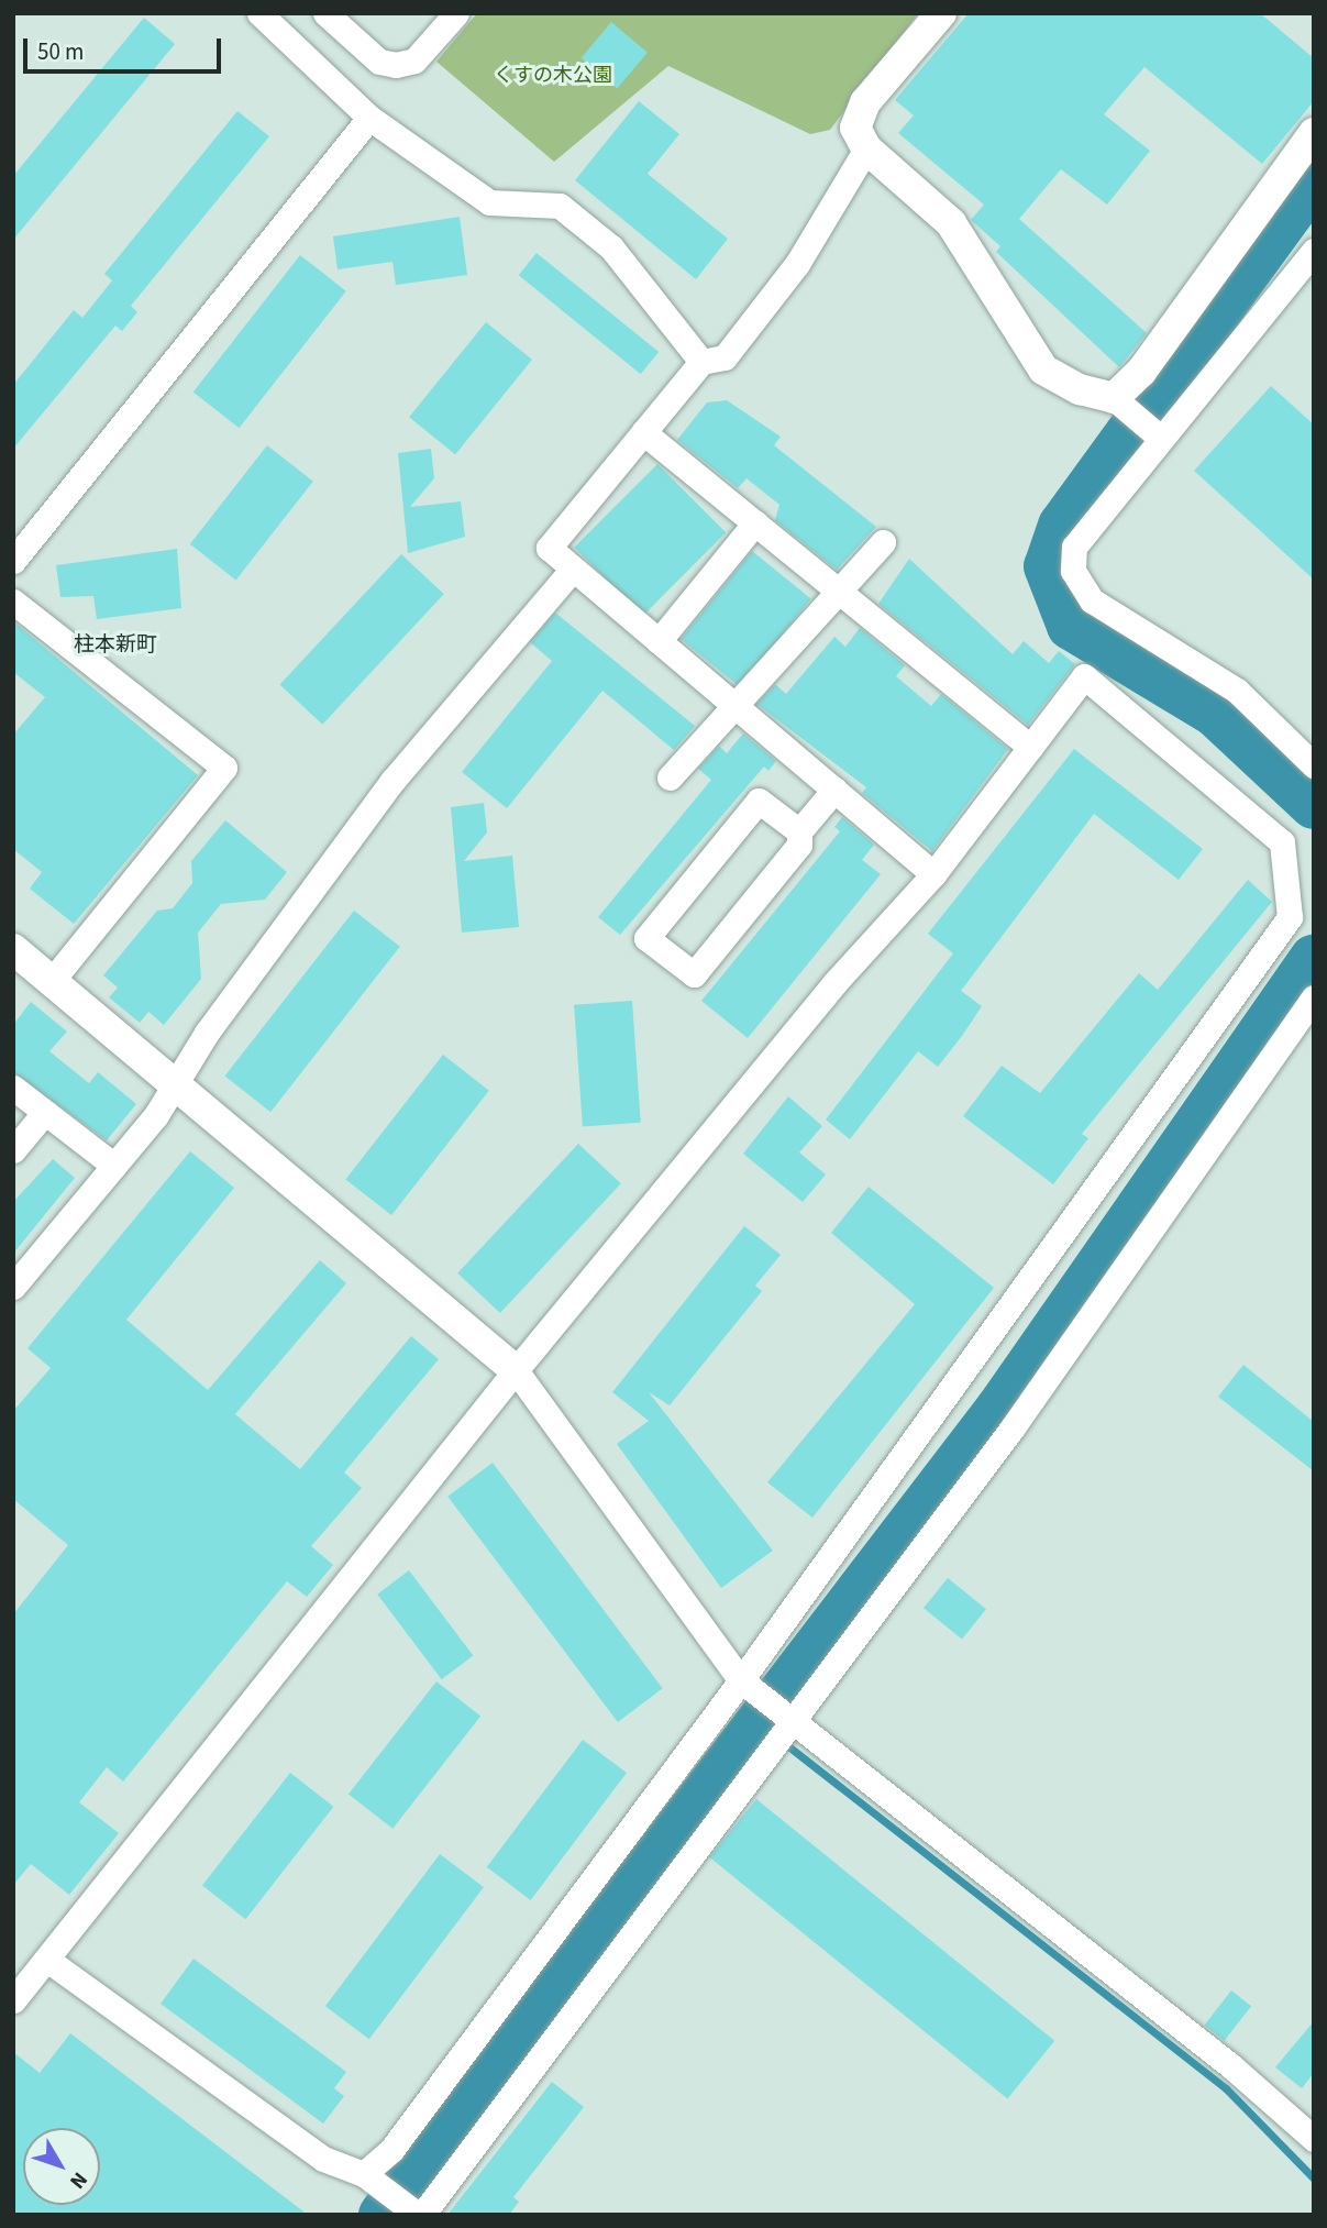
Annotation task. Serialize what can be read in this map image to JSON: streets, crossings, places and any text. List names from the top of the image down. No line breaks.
{"districts":["柱本新町"],"parks":["くすの木公園"],"scale_bar":"50 m","north":"bottom right"}
